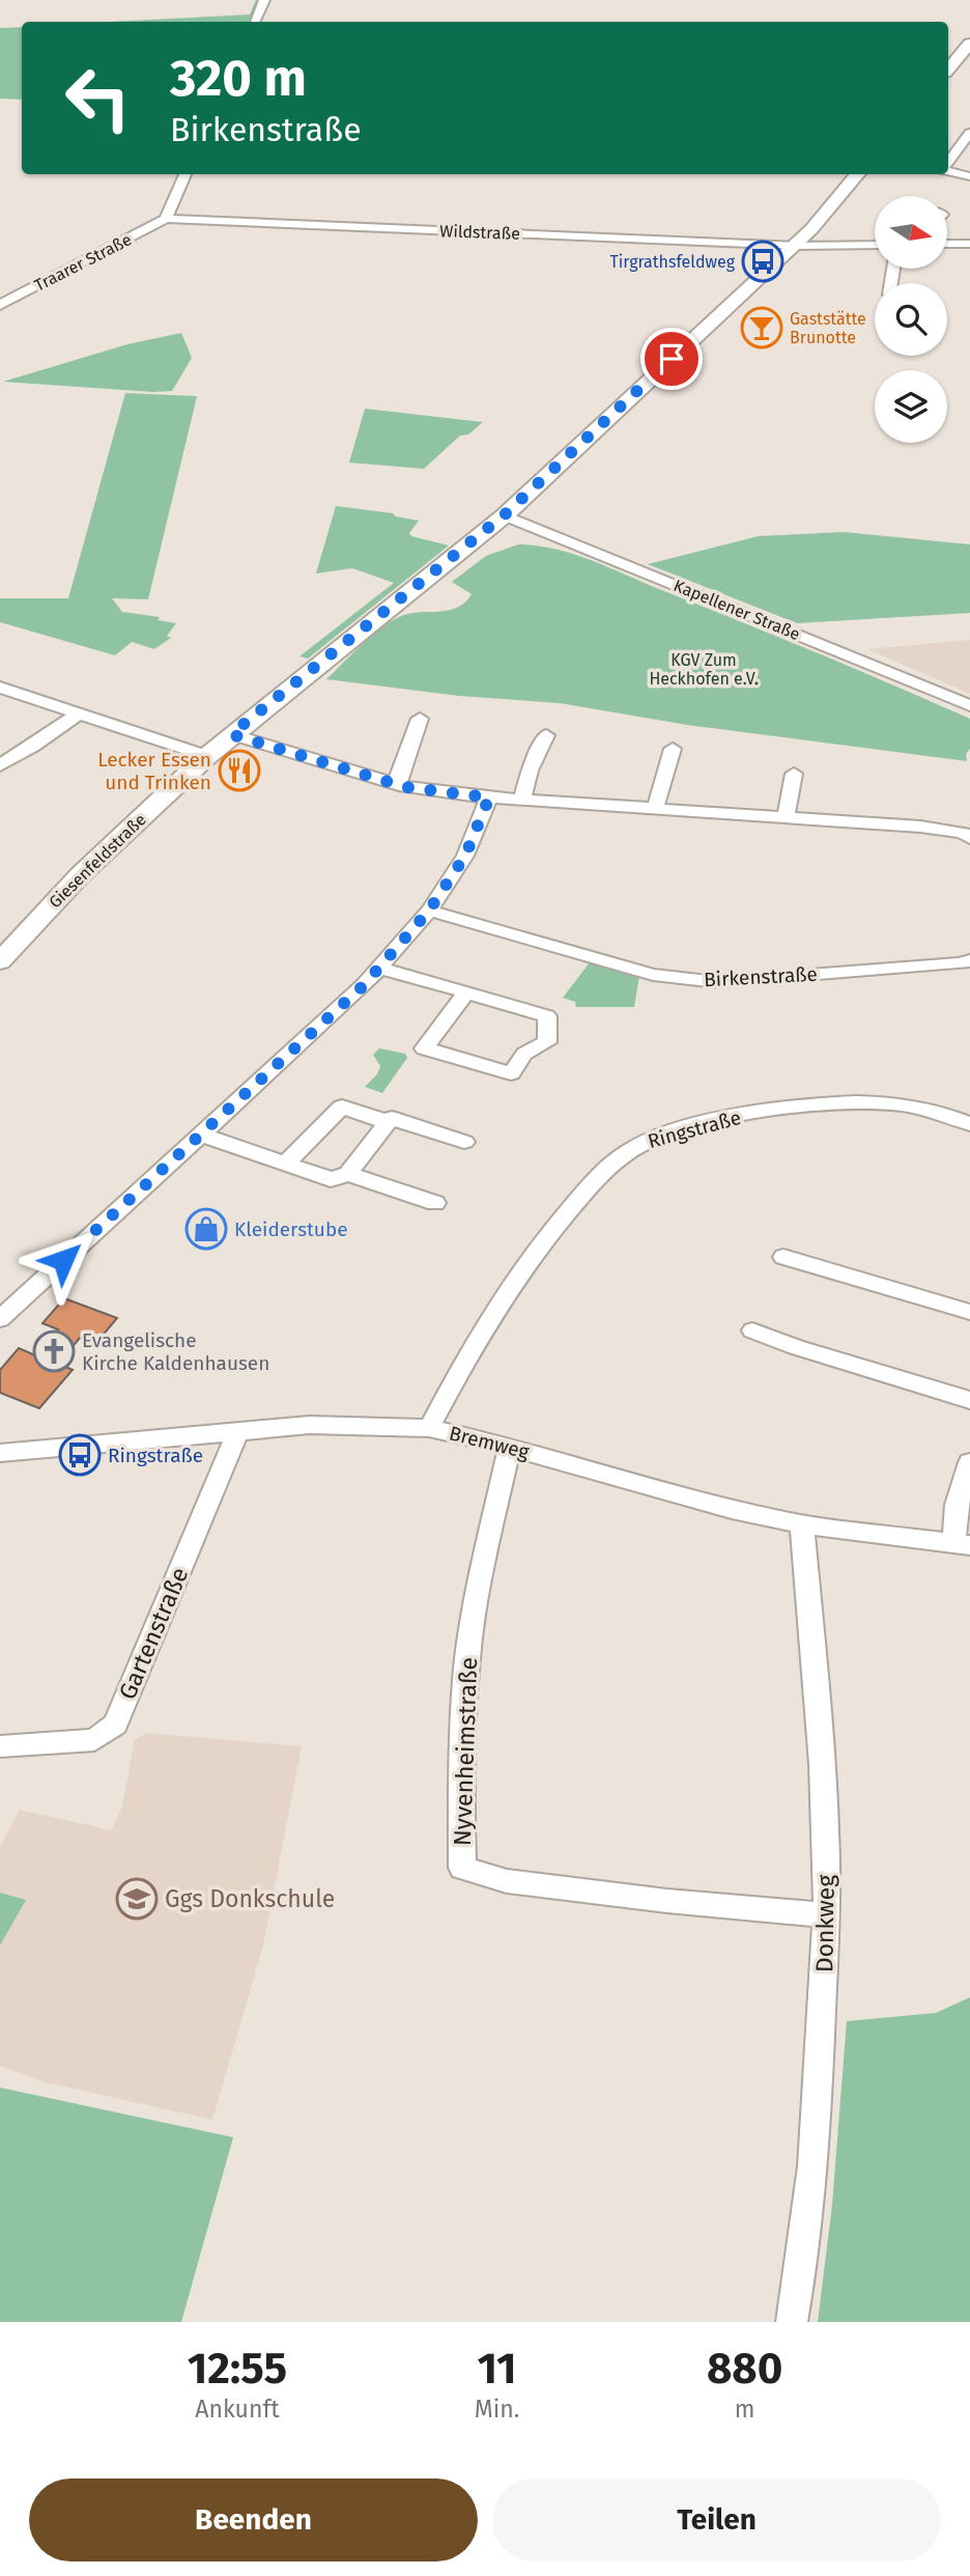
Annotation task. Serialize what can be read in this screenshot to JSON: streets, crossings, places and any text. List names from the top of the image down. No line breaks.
{"streets":{"main road":["Giesenfeldstraße"],"street":["Wildstraße","Traarer Straße","Kapellener Straße","Birkenstraße","Ringstraße","Bremweg","Gartenstraße","Nyvenheimstraße","Donkweg"]},"crossings":[["Wildstraße","Traarer Straße"],["Wildstraße","Giesenfeldstraße"],["Kapellener Straße","Giesenfeldstraße"],["Ringstraße","Bremweg"],["Bremweg","Gartenstraße"],["Bremweg","Nyvenheimstraße"],["Bremweg","Donkweg"],["Nyvenheimstraße","Donkweg"]],"parks":["KGV Zum Heckhofen e.V."],"places":{"bus stop":["Tirgrathsfeldweg","Ringstraße"],"bar":["Gaststätte Brunotte"],"restaurant":["Lecker Essen und Trinken"],"shop":["Kleiderstube"],"church":["Evangelische Kirche Kaldenhausen"],"school or university":["Ggs Donkschule"]},"north":"right","page":{"turn":["320 m","Birkenstraße"],"eta":["12:55","Ankunft","11","Min.","880","m"],"buttons":["Beenden","Teilen"]}}
